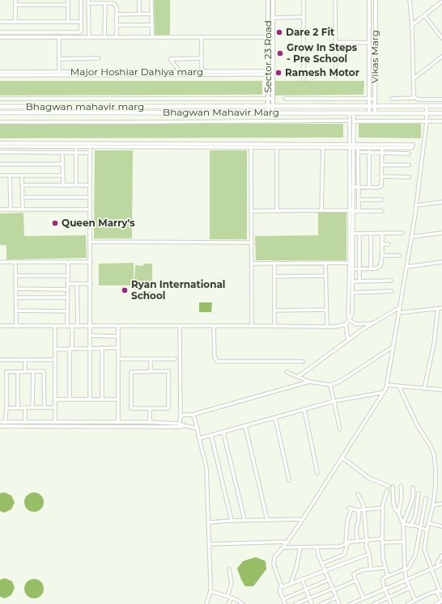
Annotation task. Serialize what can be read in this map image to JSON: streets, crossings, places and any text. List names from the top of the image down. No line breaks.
{"streets":{"main road":["Bhagwan mahavir marg","Bhagwan Mahavir Marg"],"street":["Sector 23 Road","Vikas Marg","Major Hoshiar Dahiya marg"]},"crossings":[["Sector 23 Road","Major Hoshiar Dahiya marg"],["Sector 23 Road","Bhagwan mahavir marg"],["Sector 23 Road","Bhagwan Mahavir Marg"],["Vikas Marg","Bhagwan mahavir marg"],["Vikas Marg","Bhagwan Mahavir Marg"]],"places":["Dare 2 Fit","Grow In Steps - Pre School","Ramesh Motor","Queen Marry's","Ryan International School"]}
